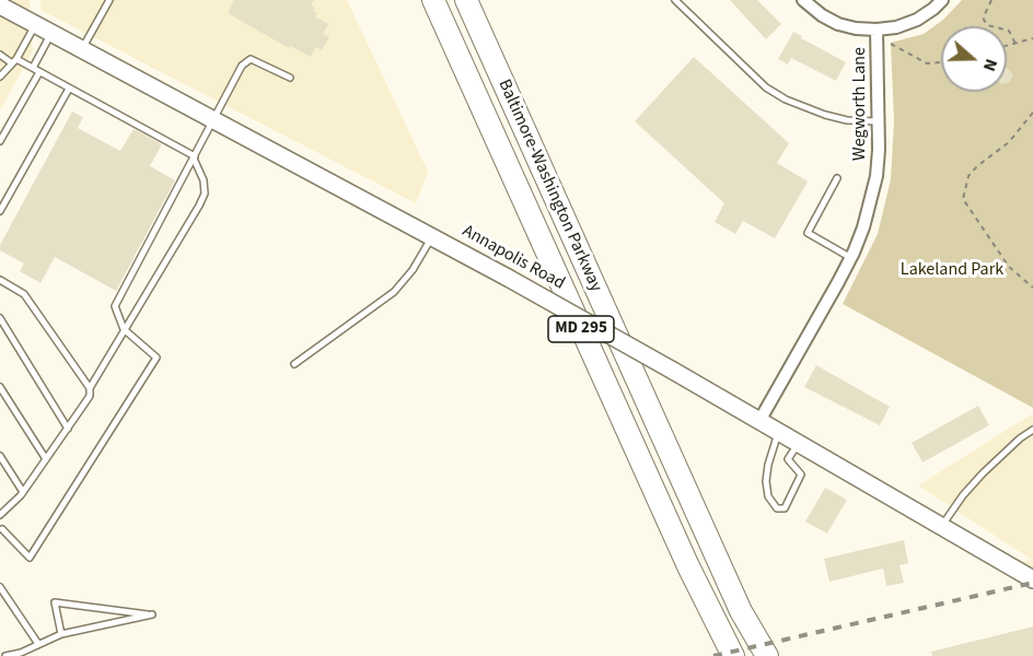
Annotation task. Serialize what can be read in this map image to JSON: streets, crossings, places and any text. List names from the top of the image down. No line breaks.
{"streets":{"highway":["Baltimore-Washington Parkway","MD 295"],"main road":["Annapolis Road"],"street":["Wegworth Lane"]},"crossings":[["Wegworth Lane","Annapolis Road"]],"parks":["Lakeland Park"],"north":"right"}
